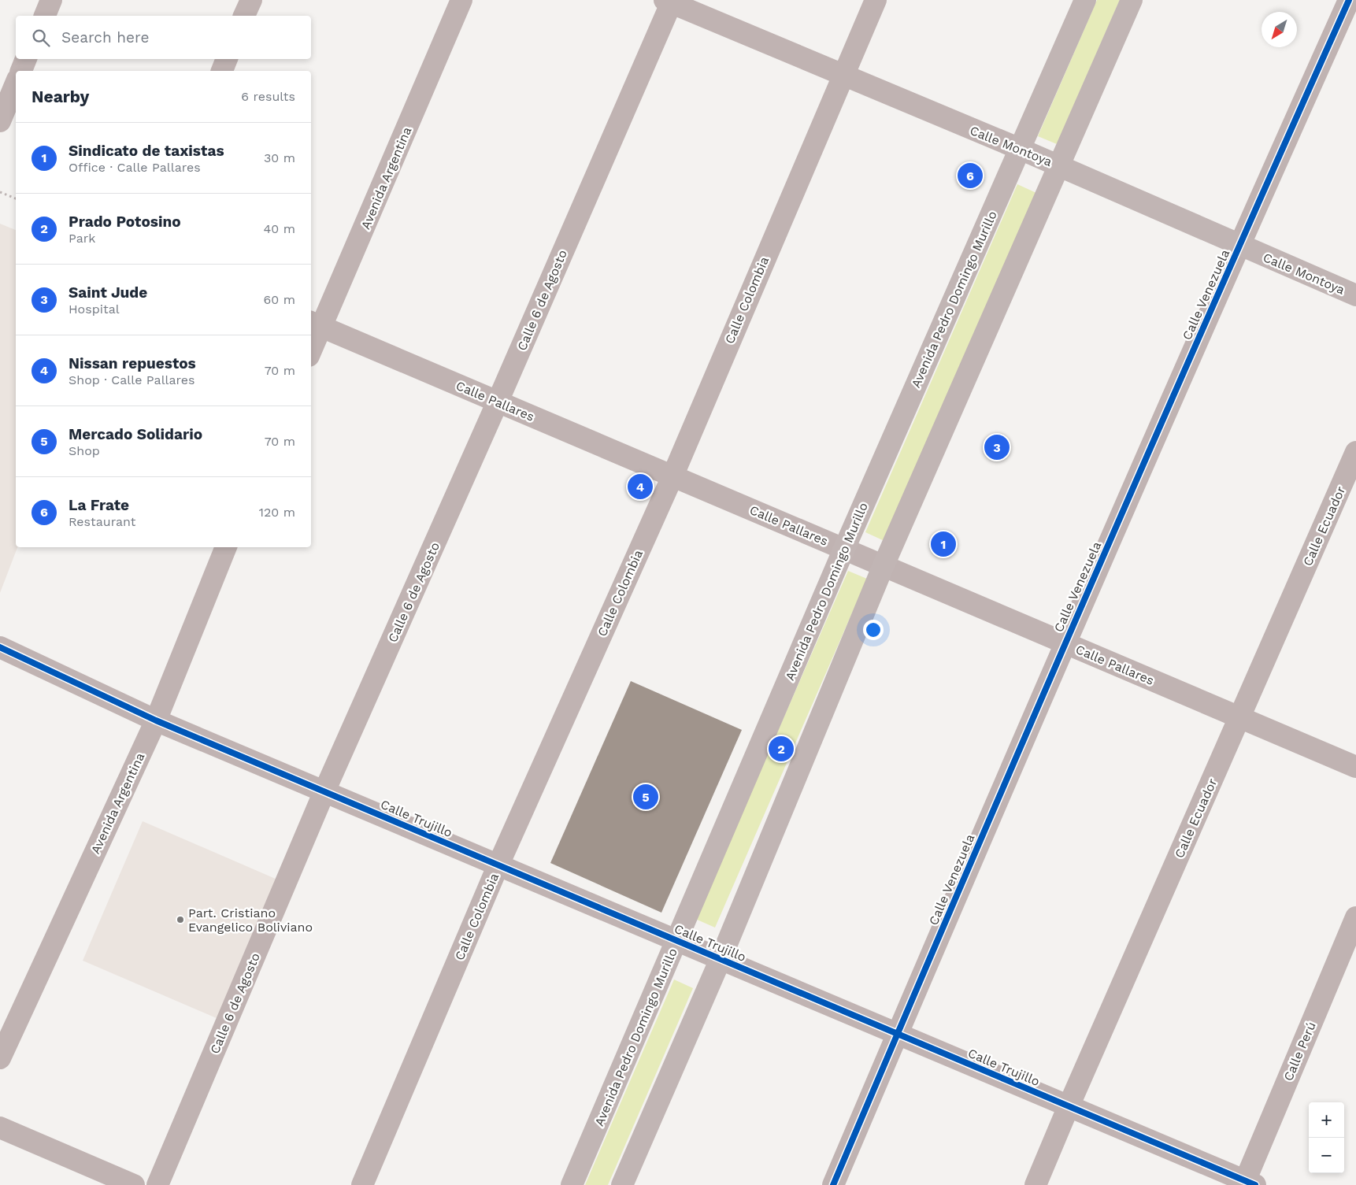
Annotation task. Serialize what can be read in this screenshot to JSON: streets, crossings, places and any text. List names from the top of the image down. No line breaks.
{"streets":{"main road":["Calle Montoya","Avenida Pedro Domingo Murillo"],"street":["Avenida Argentina","Calle Venezuela","Calle 6 de Agosto","Calle Colombia","Calle Pallares","Calle Ecuador","Calle Trujillo","Calle Perú"]},"crossings":[["Calle Montoya","Calle Venezuela"],["Calle Montoya","Avenida Pedro Domingo Murillo"],["Calle Montoya","Calle 6 de Agosto"],["Calle Montoya","Calle Colombia"],["Avenida Argentina","Calle Pallares"],["Avenida Argentina","Calle Trujillo"],["Calle Venezuela","Calle Pallares"],["Calle Venezuela","Calle Trujillo"],["Avenida Pedro Domingo Murillo","Calle Pallares"],["Avenida Pedro Domingo Murillo","Calle Trujillo"],["Calle 6 de Agosto","Calle Pallares"],["Calle 6 de Agosto","Calle Trujillo"],["Calle Colombia","Calle Pallares"],["Calle Colombia","Calle Trujillo"],["Calle Pallares","Calle Ecuador"],["Calle Ecuador","Calle Trujillo"],["Calle Trujillo","Calle Perú"]],"places":["Part. Cristiano Evangelico Boliviano"],"north":"bottom left","page":{"search":"Search here","heading":["Nearby","6 results"],"list":[{"mark":"1","name":"Sindicato de taxistas","note":"Office · Calle Pallares","value":"30 m"},{"mark":"2","name":"Prado Potosino","note":"Park","value":"40 m"},{"mark":"3","name":"Saint Jude","note":"Hospital","value":"60 m"},{"mark":"4","name":"Nissan repuestos","note":"Shop · Calle Pallares","value":"70 m"},{"mark":"5","name":"Mercado Solidario","note":"Shop","value":"70 m"},{"mark":"6","name":"La Frate","note":"Restaurant","value":"120 m"}],"pins":["6","3","4","1","2","5"],"map_buttons":["+","−"]}}
